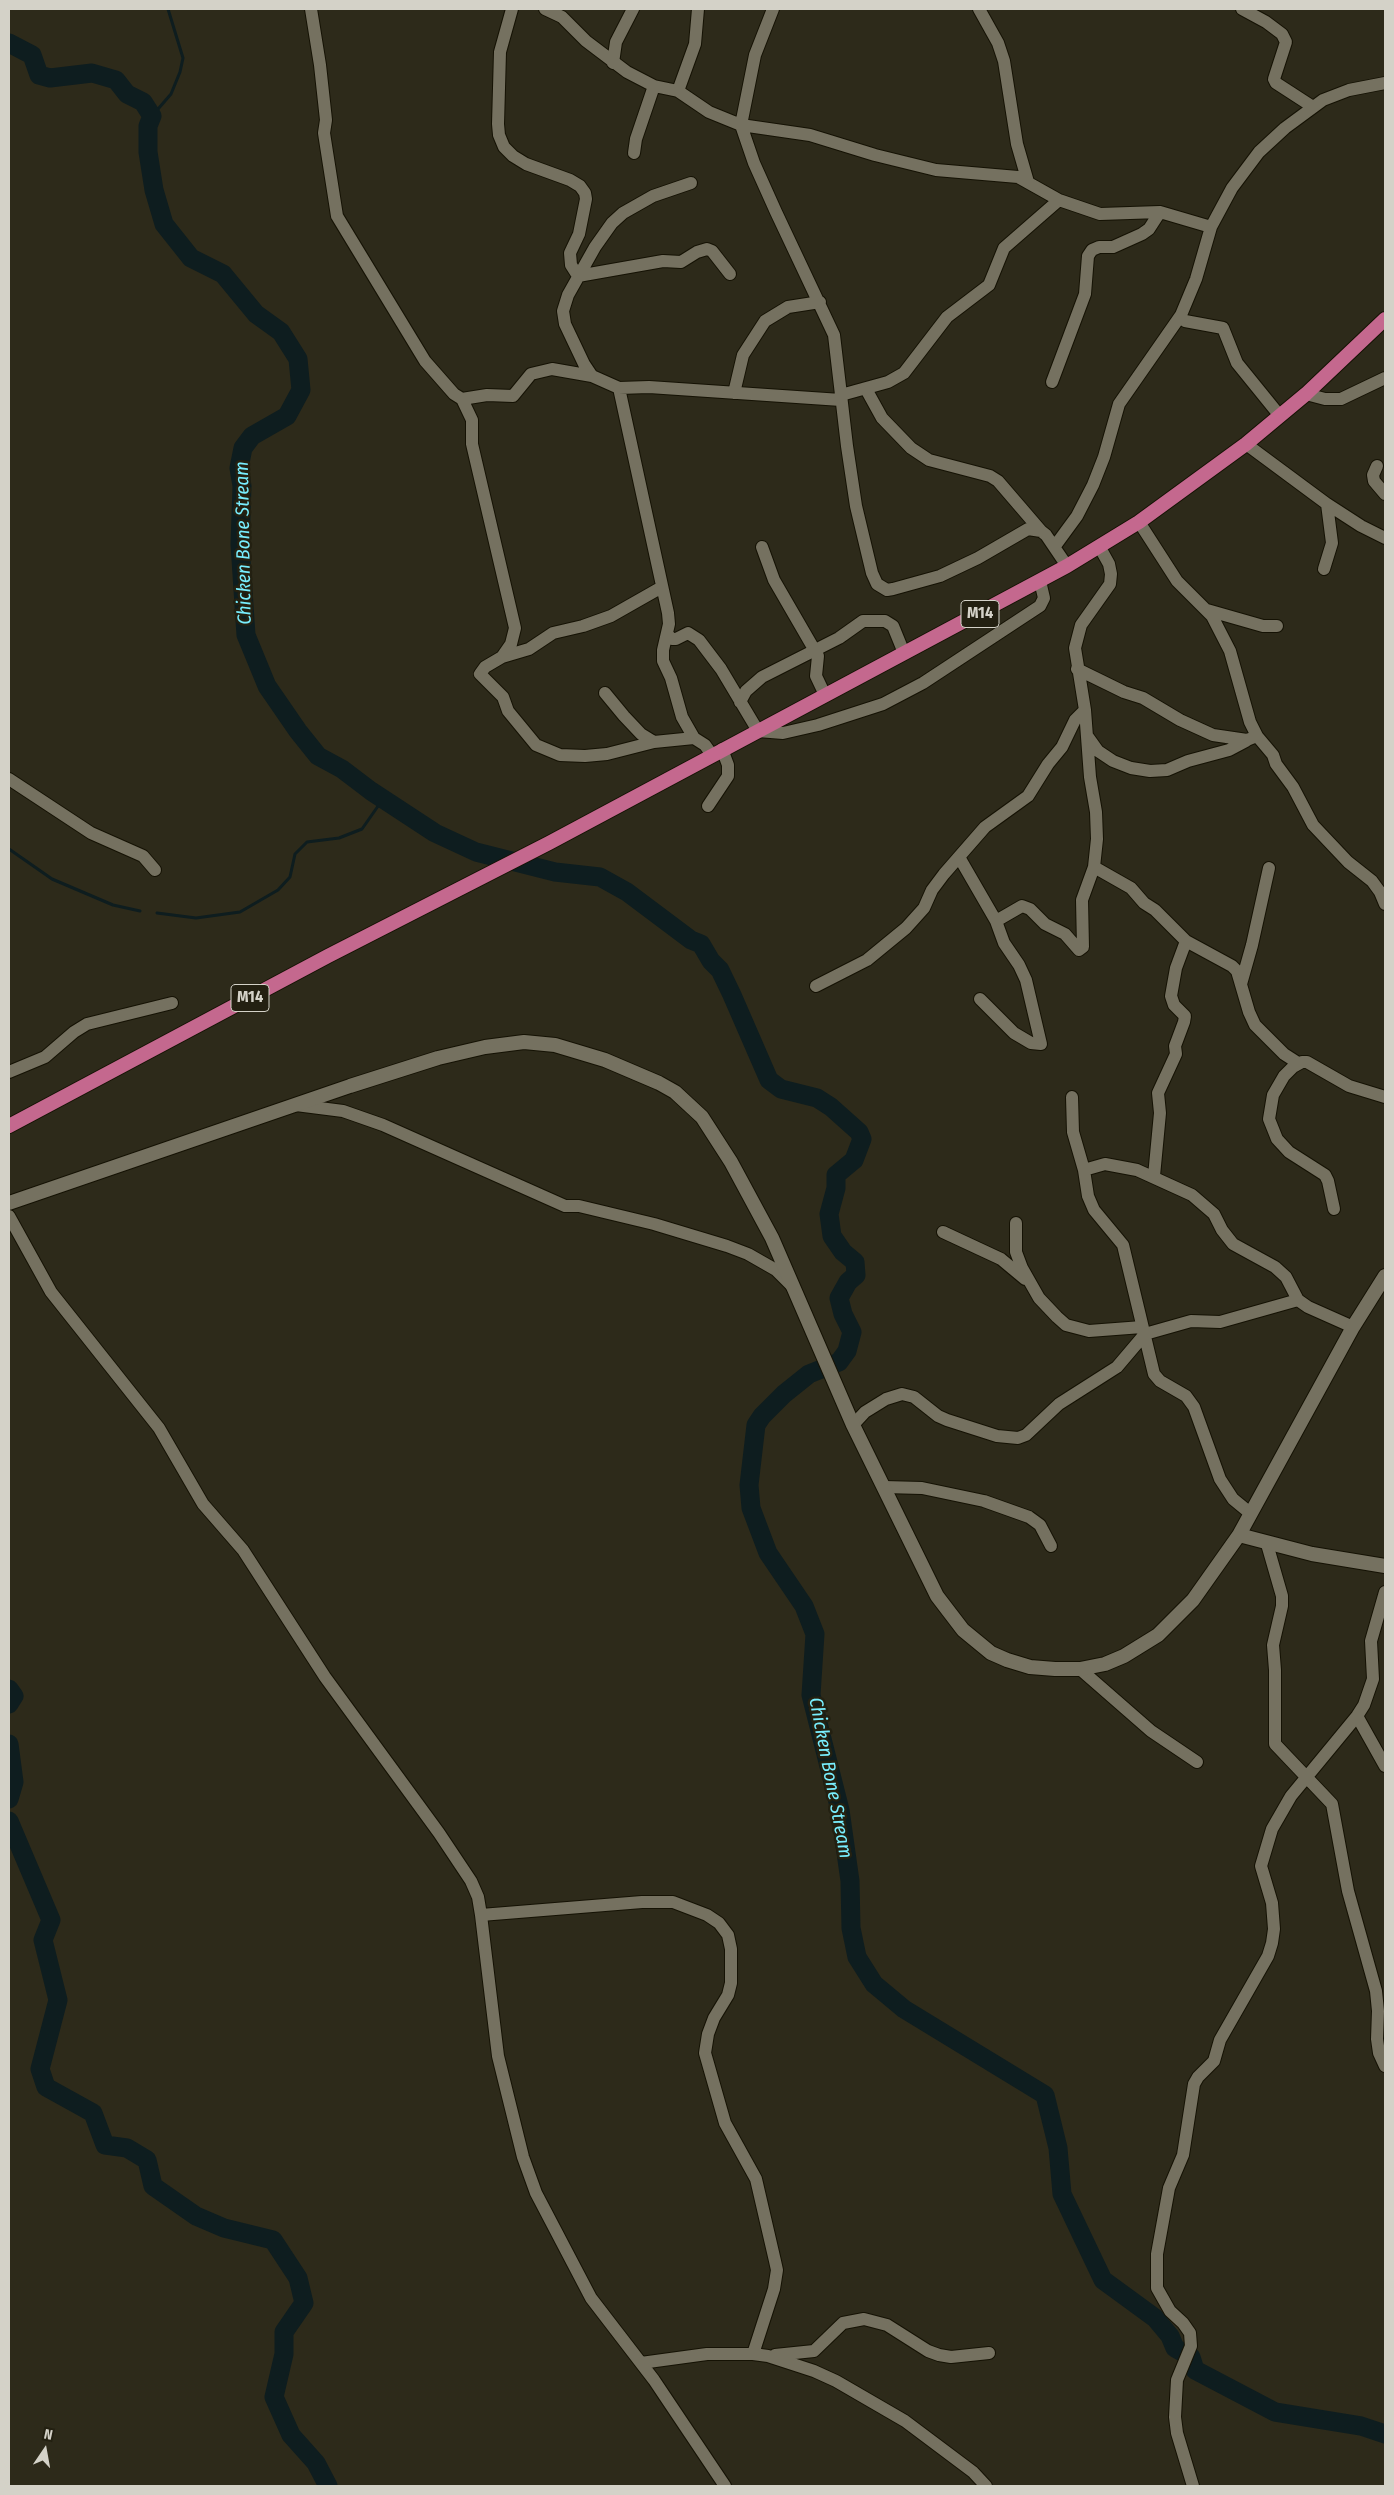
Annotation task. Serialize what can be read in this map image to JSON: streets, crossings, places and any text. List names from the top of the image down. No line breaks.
{"streets":{"highway":["M14"]},"water":["Chicken Bone Stream"],"north":"top"}
